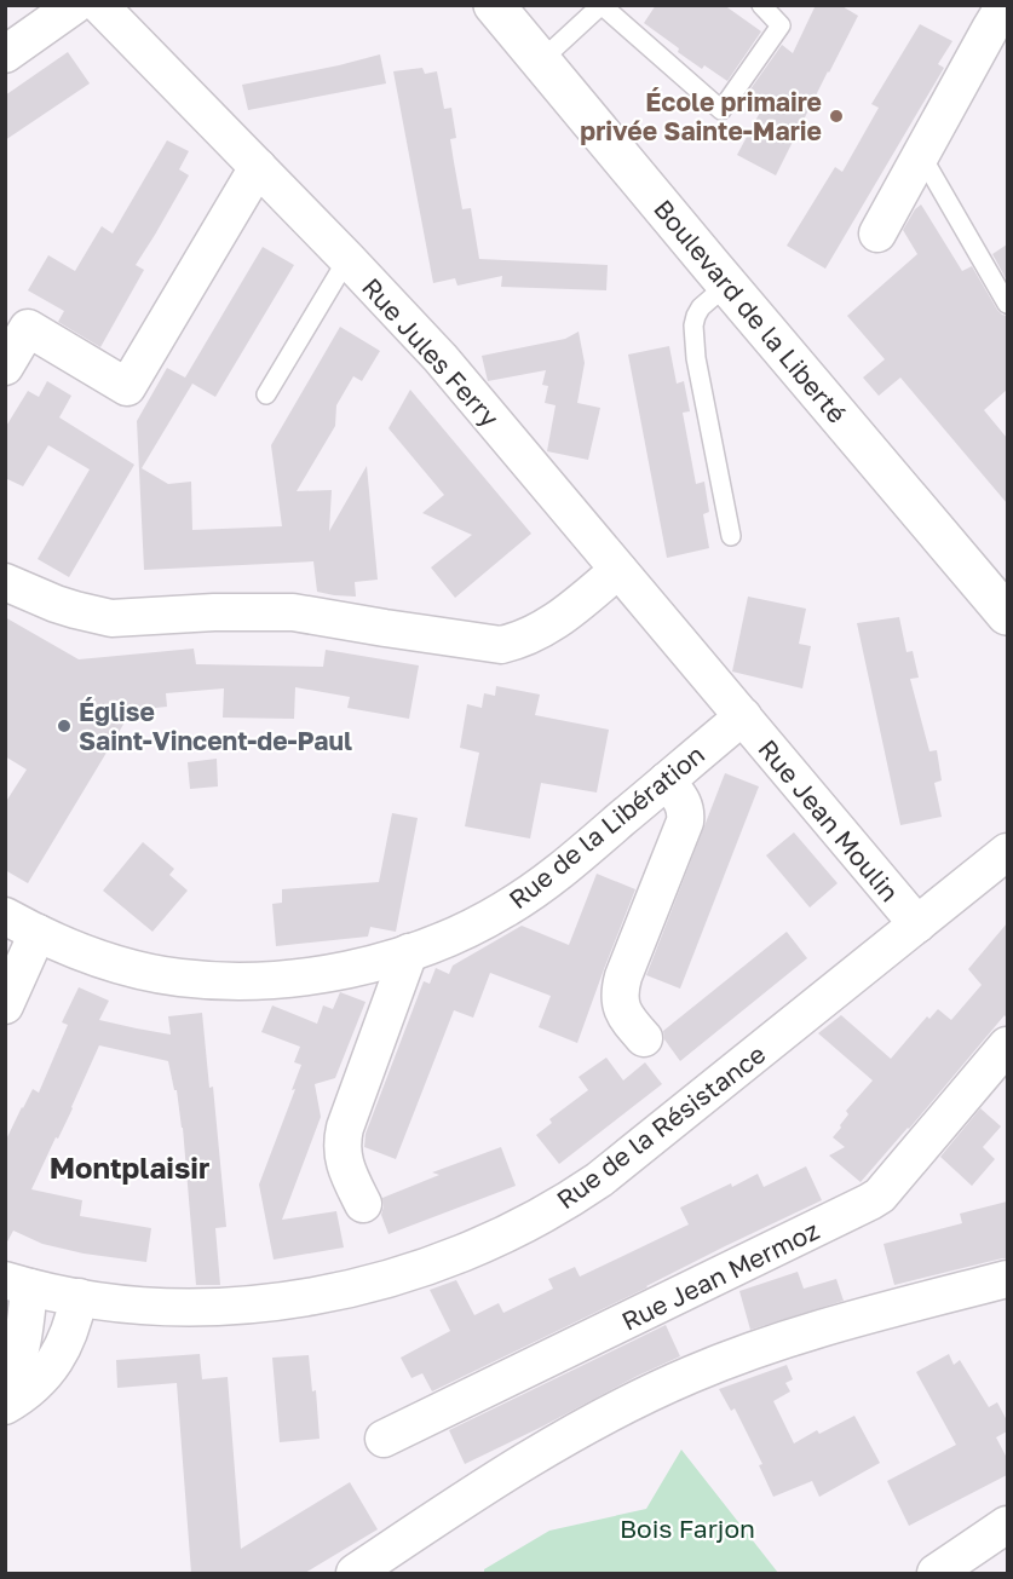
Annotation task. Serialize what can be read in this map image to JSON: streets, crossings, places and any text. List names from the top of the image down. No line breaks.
{"streets":{"main road":["Boulevard de la Liberté"],"street":["Rue Jules Ferry","Rue Jean Moulin","Rue de la Libération","Rue de la Résistance","Rue Jean Mermoz"]},"crossings":[["Rue Jules Ferry","Rue Jean Moulin"],["Rue Jules Ferry","Rue de la Libération"],["Rue Jean Moulin","Rue de la Libération"],["Rue Jean Moulin","Rue de la Résistance"]],"districts":["Montplaisir"],"parks":["Bois Farjon"],"places":["École primaire privée Sainte-Marie","Église Saint-Vincent-de-Paul"]}
